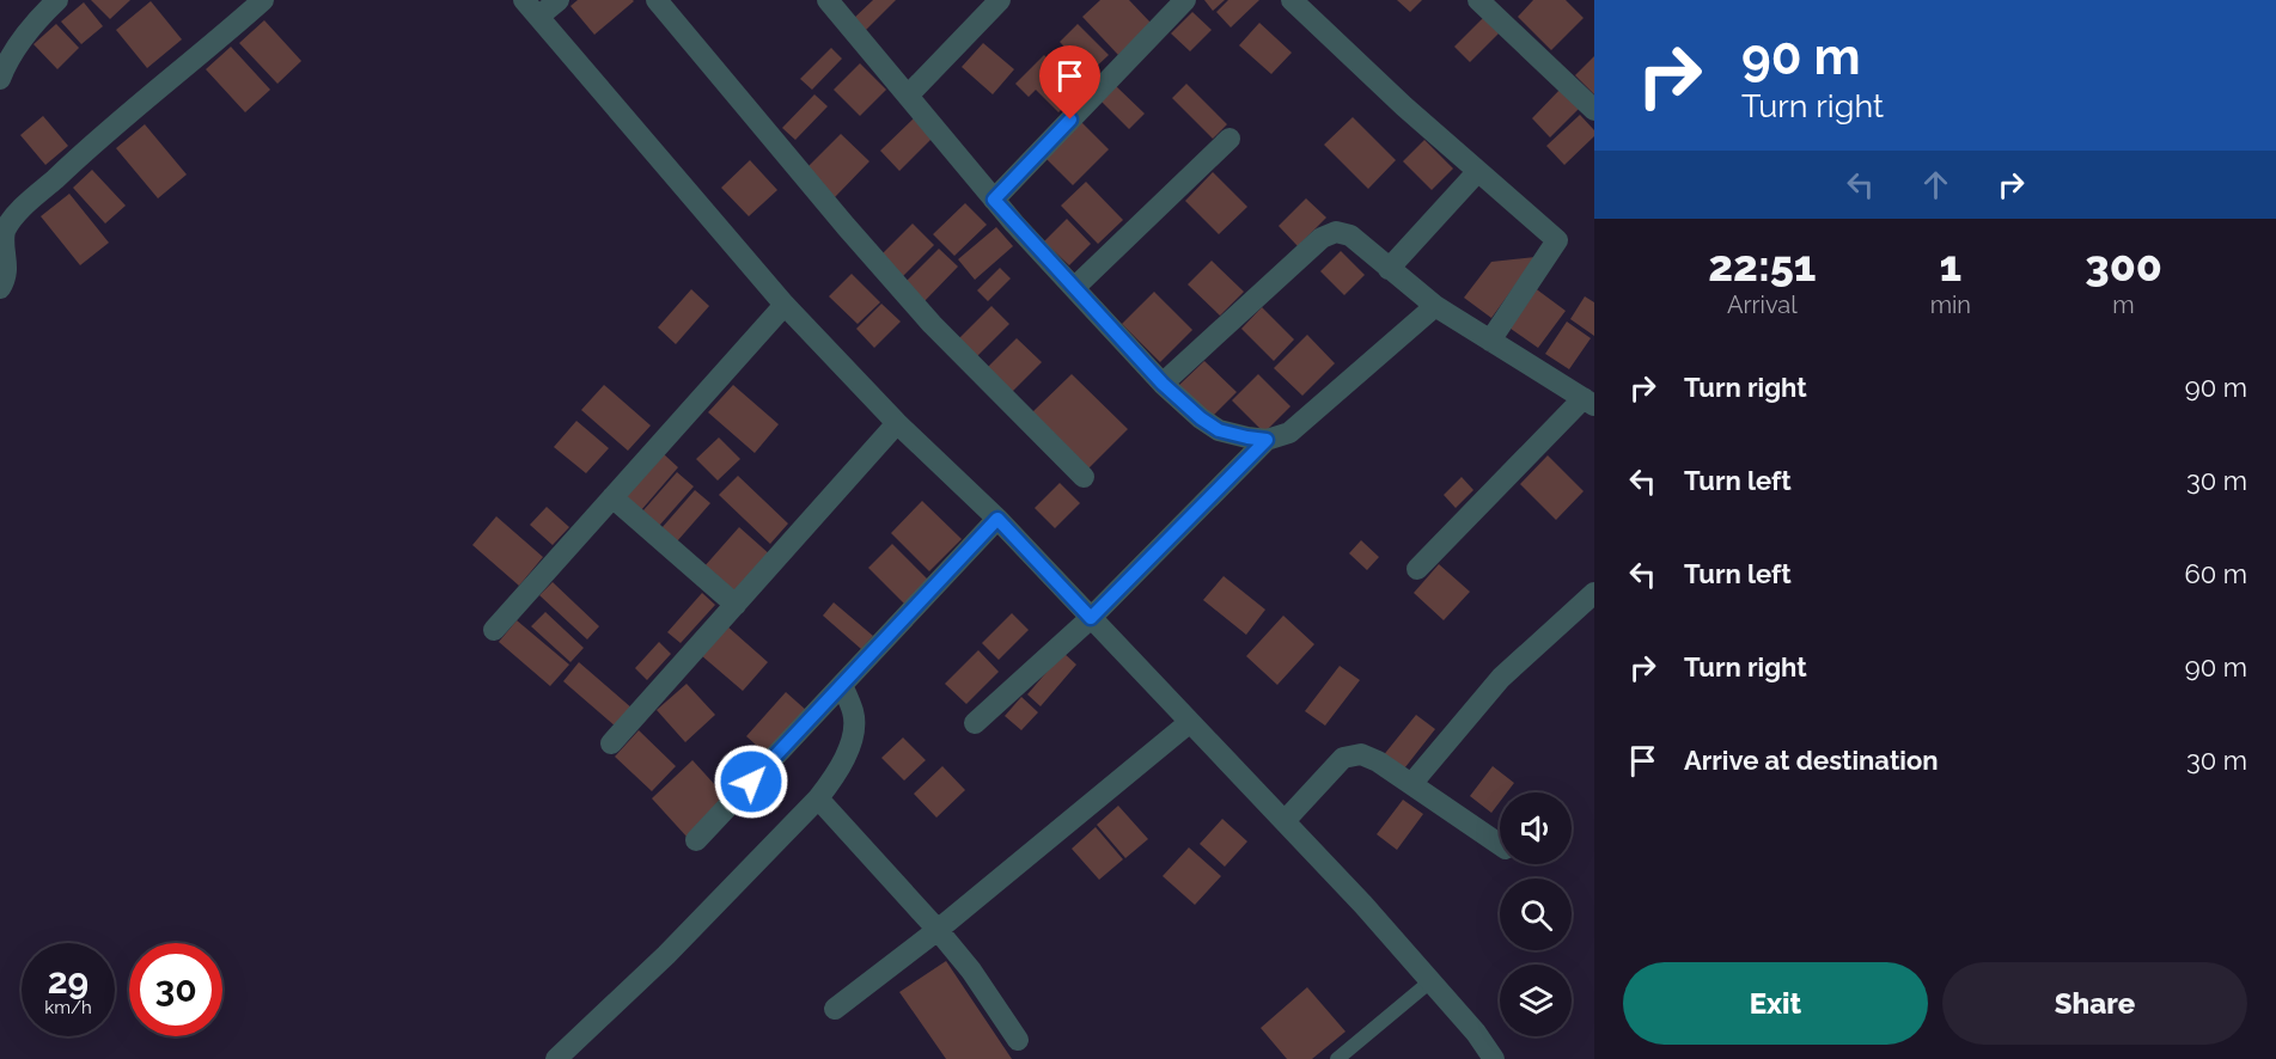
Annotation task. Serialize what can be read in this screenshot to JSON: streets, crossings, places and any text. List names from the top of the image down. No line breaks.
{"page":{"turn":["90 m","Turn right"],"eta":["22:51","Arrival","1","min","300","m"],"list":[{"name":"Turn right","value":"90 m"},{"name":"Turn left","value":"30 m"},{"name":"Turn left","value":"60 m"},{"name":"Turn right","value":"90 m"},{"name":"Arrive at destination","value":"30 m"}],"speed":"29 km/h","limit":"30","buttons":["Exit","Share"]}}
